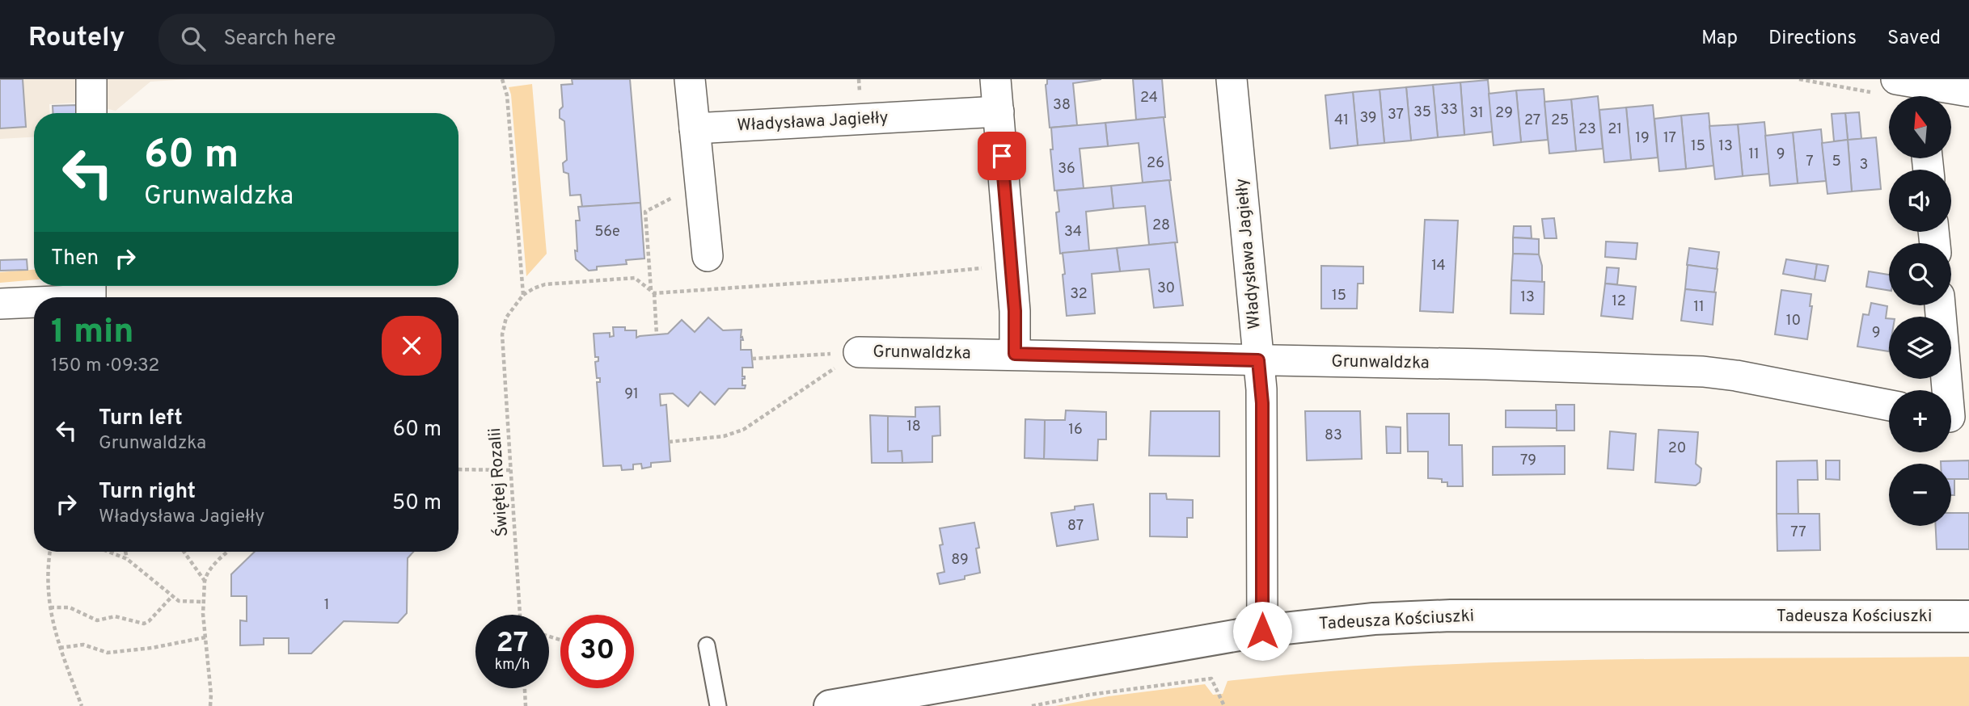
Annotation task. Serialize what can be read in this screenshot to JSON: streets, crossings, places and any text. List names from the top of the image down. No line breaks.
{"streets":{"street":["Władysława Jagiełły","Grunwaldzka","Tadeusza Kościuszki"],"path":["Świętej Rozalii"]},"crossings":[["Władysława Jagiełły","Grunwaldzka"],["Władysława Jagiełły","Tadeusza Kościuszki"]],"house_numbers":["24","38","33","35","31","29","37","39","41","27","25","23","21","19","17","15","13","11","9","7","5","26","3","36","28","56e","34","14","30","32","15","13","12","11","10","9","91","18","16","83","20","79","87","77","89","1"],"north":"top","page":{"header":"Routely","search":"Search here","nav":["Map","Directions","Saved"],"map_buttons":["+","−"],"turn":["60 m","Grunwaldzka"],"then":"Then","heading":["1 min","150 m · 09:32"],"list":[{"name":"Turn left","note":"Grunwaldzka","value":"60 m"},{"name":"Turn right","note":"Władysława Jagiełły","value":"50 m"}],"speed":"27 km/h","limit":"30"}}
